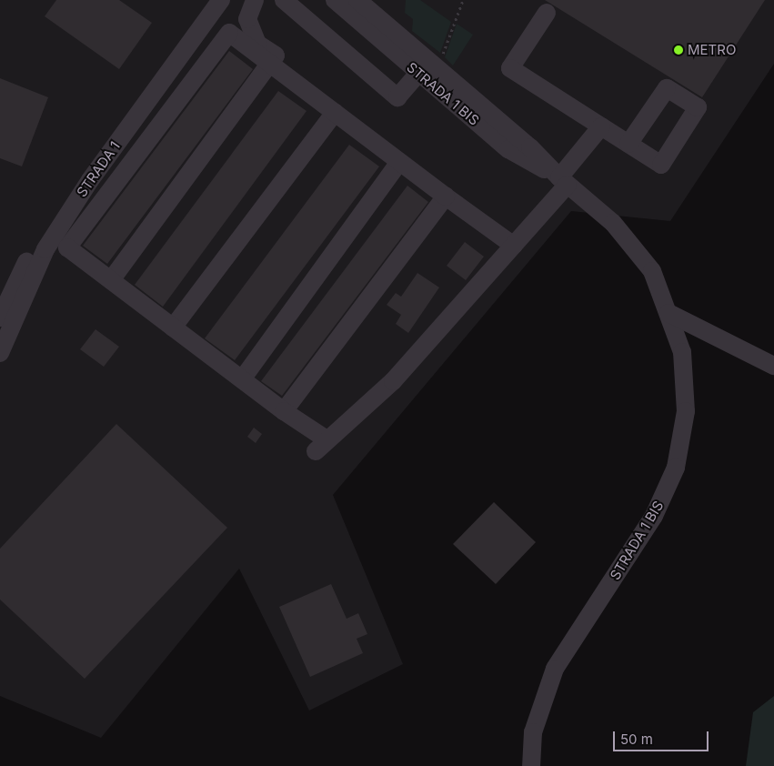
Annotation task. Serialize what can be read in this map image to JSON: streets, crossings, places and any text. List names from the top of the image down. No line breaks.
{"streets":{"street":["STRADA 1 BIS","STRADA 1"]},"places":["METRO"],"scale_bar":"50 m"}
